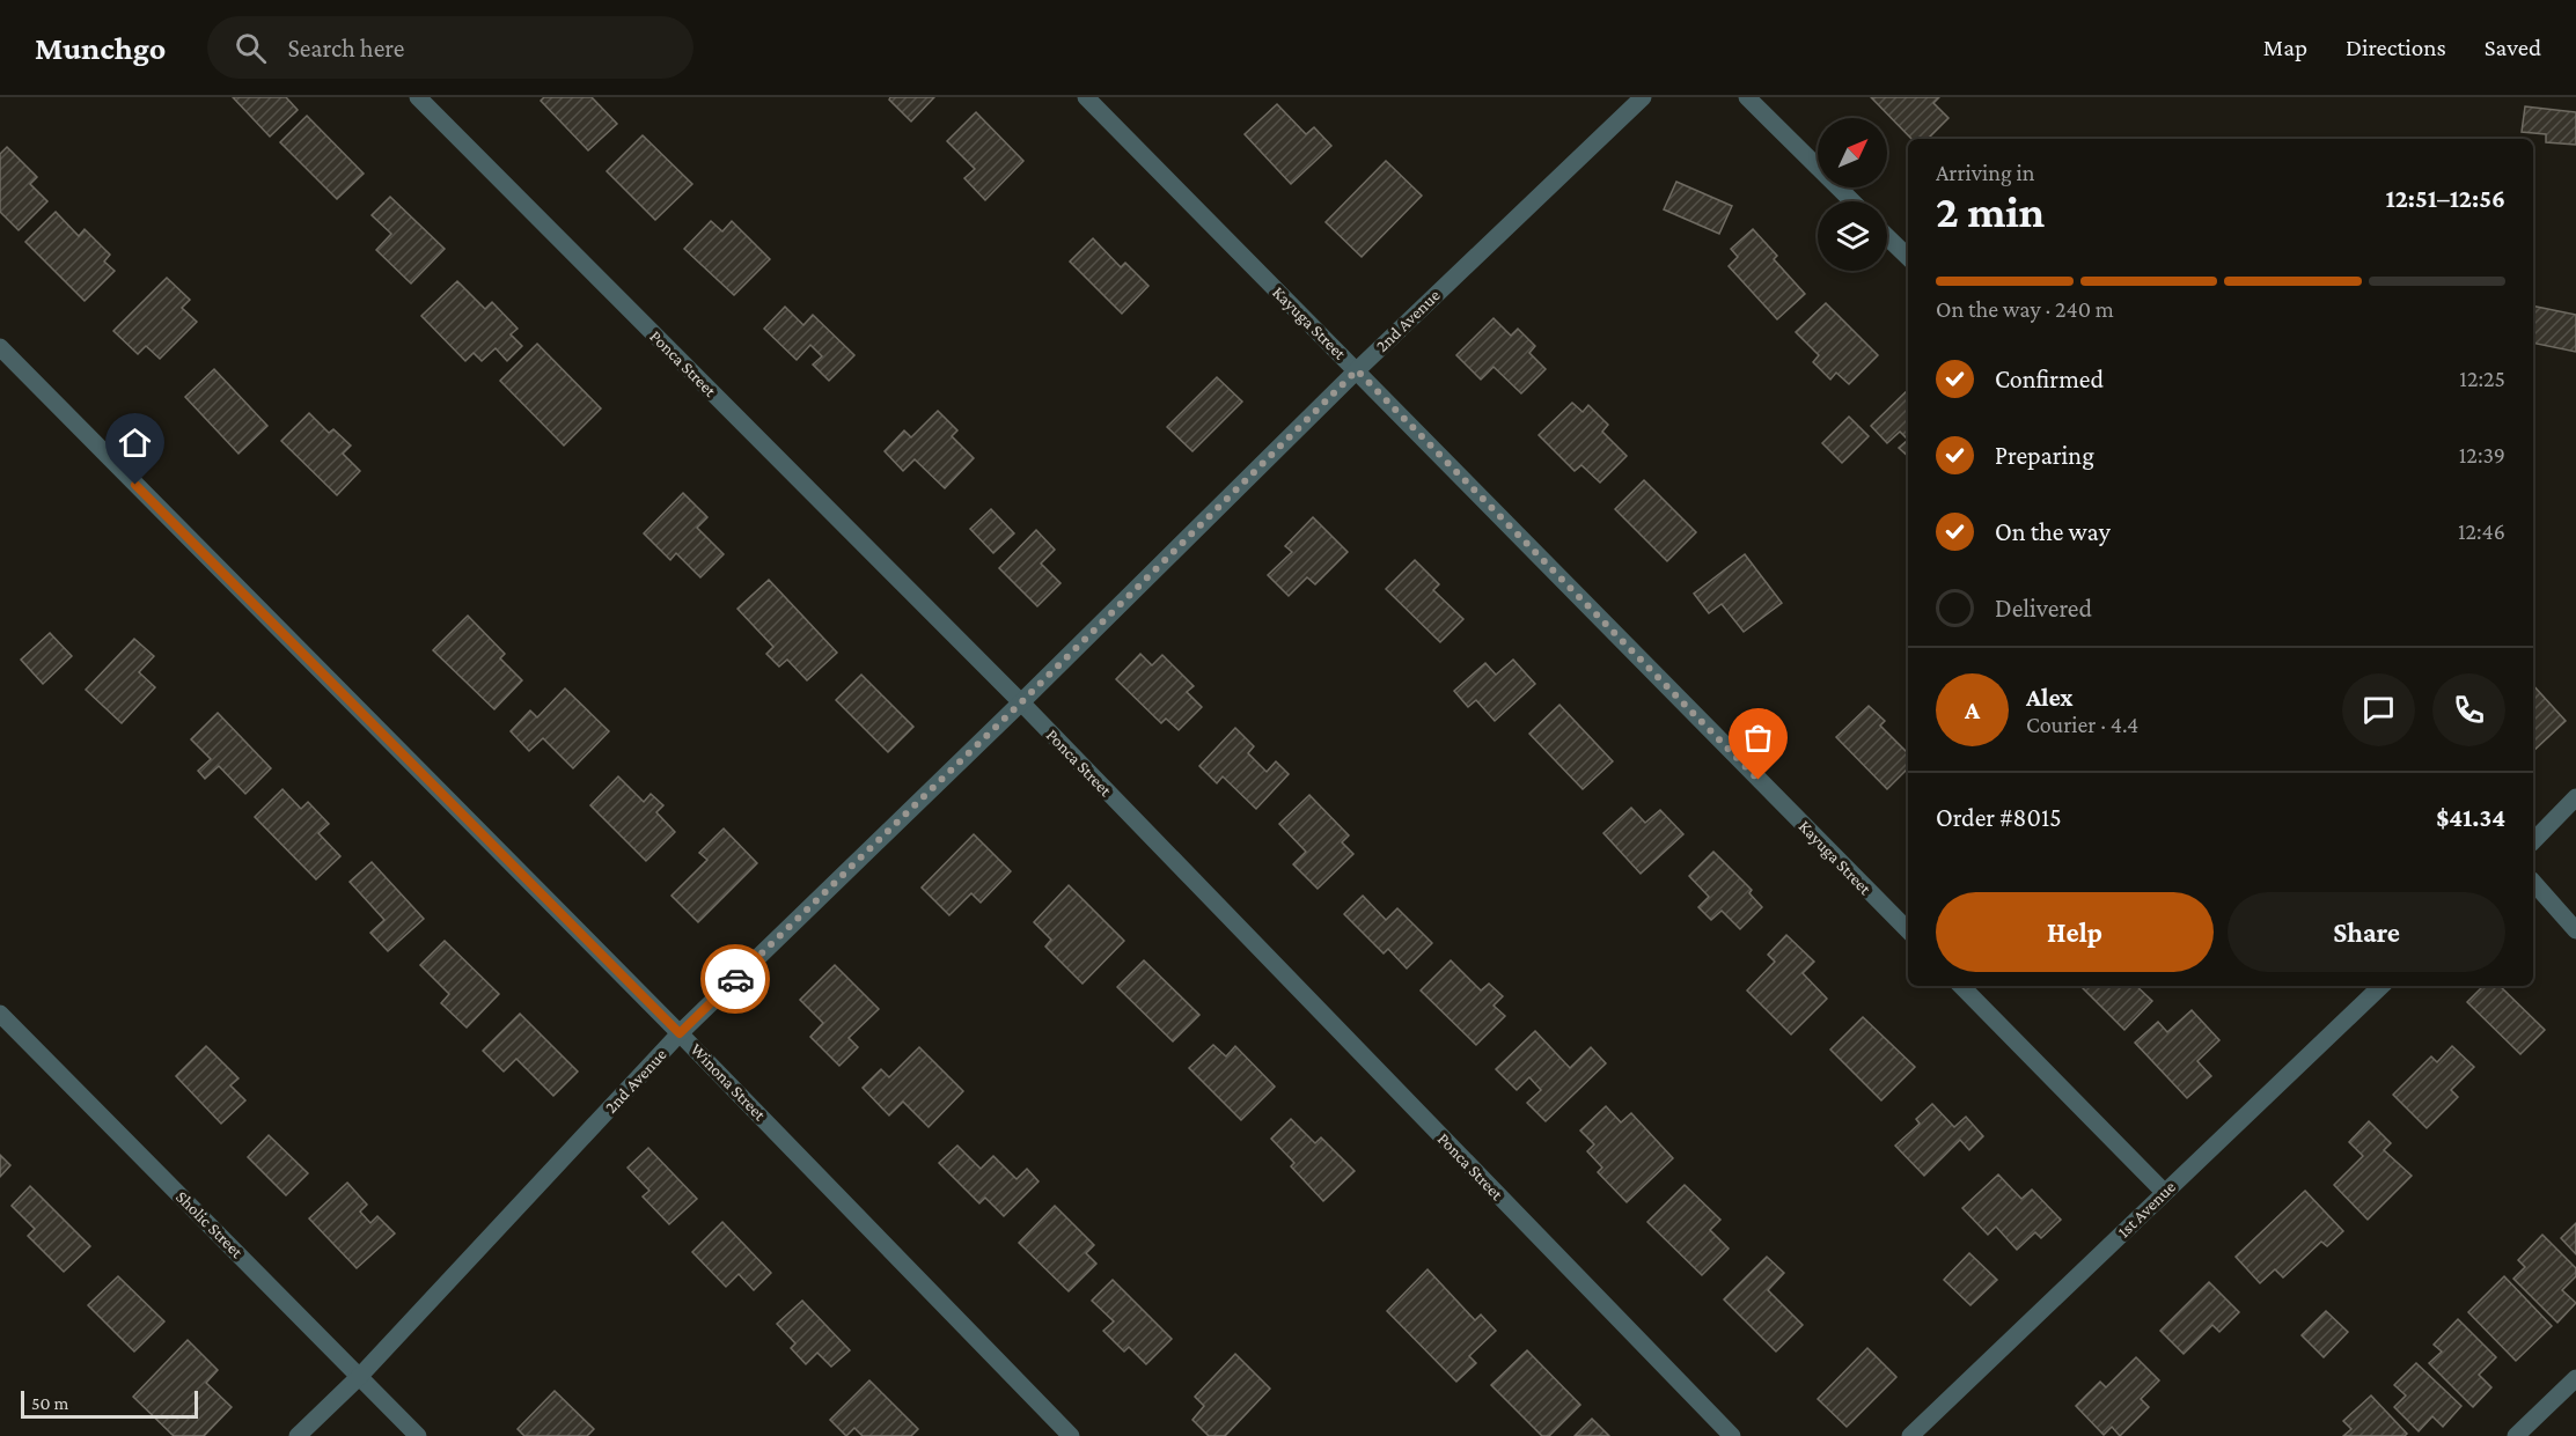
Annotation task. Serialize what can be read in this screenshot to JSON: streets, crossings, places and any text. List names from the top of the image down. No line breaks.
{"streets":{"street":["2nd Avenue","Kayuga Street","Ponca Street","Winona Street","1st Avenue","Sholic Street"]},"crossings":[["2nd Avenue","Kayuga Street"],["2nd Avenue","Ponca Street"],["2nd Avenue","Winona Street"],["2nd Avenue","Sholic Street"]],"scale_bar":"50 m","north":"top right","page":{"header":"Munchgo","search":"Search here","nav":["Map","Directions","Saved"],"heading":["2 min","Arriving in","12:51–12:56"],"panel":["Alex","Courier · 4.4","Order #8015","$41.34"],"bar":"On the way · 240 m","list":[["Confirmed","12:25"],["Preparing","12:39"],["On the way","12:46"],"Delivered"],"round":"A","buttons":["Help","Share"],"scale":"50 m"}}
